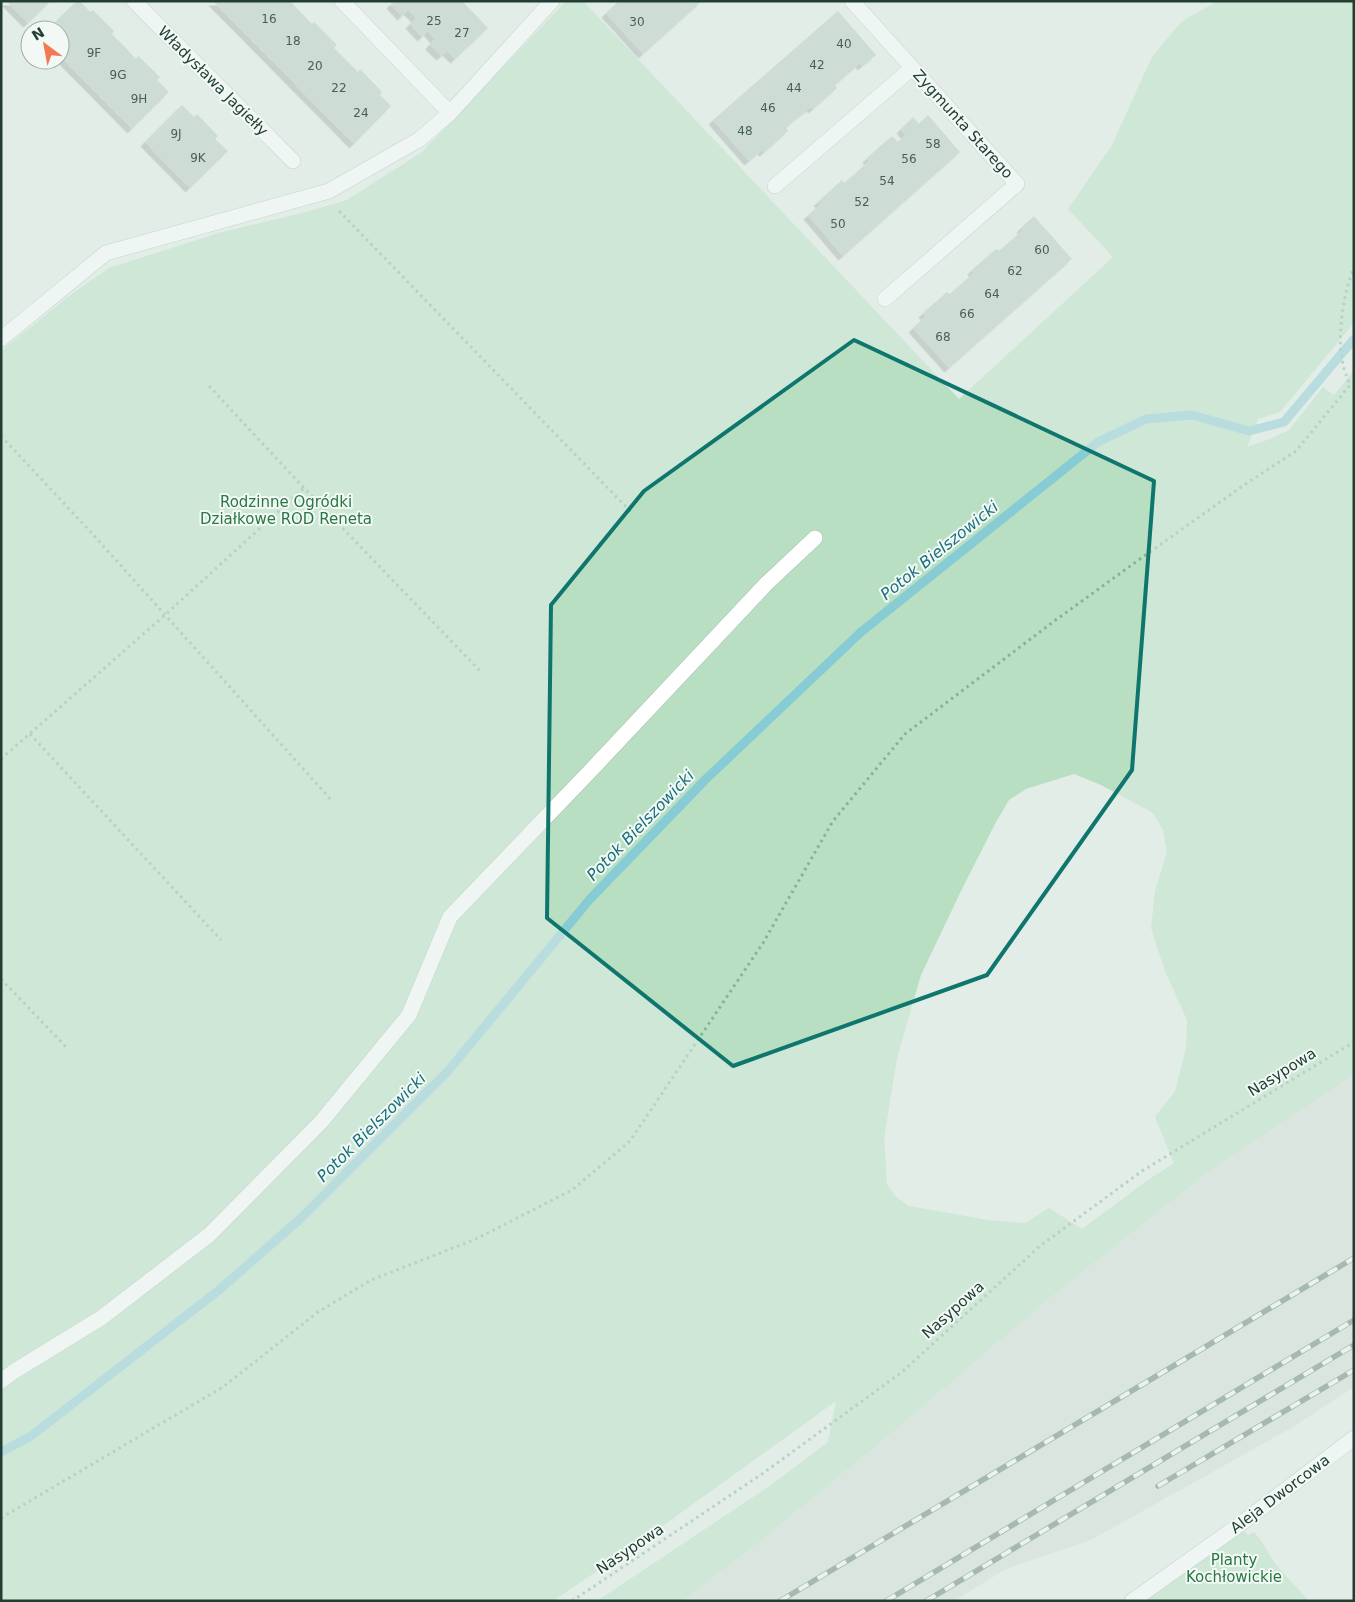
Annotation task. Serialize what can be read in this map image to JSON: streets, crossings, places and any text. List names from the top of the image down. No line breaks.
{"streets":{"street":["Władysława Jagiełły","Zygmunta Starego","Aleja Dworcowa"],"path":["Nasypowa"]},"water":["Potok Bielszowicki"],"parks":["Rodzinne Ogródki Działkowe ROD Reneta","Planty Kochłowickie"],"house_numbers":["16","25","30","27","18","40","9F","42","20","9G","22","44","9H","46","24","48","9J","58","9K","56","54","52","50","60","62","64","66","68"],"north":"top left"}
